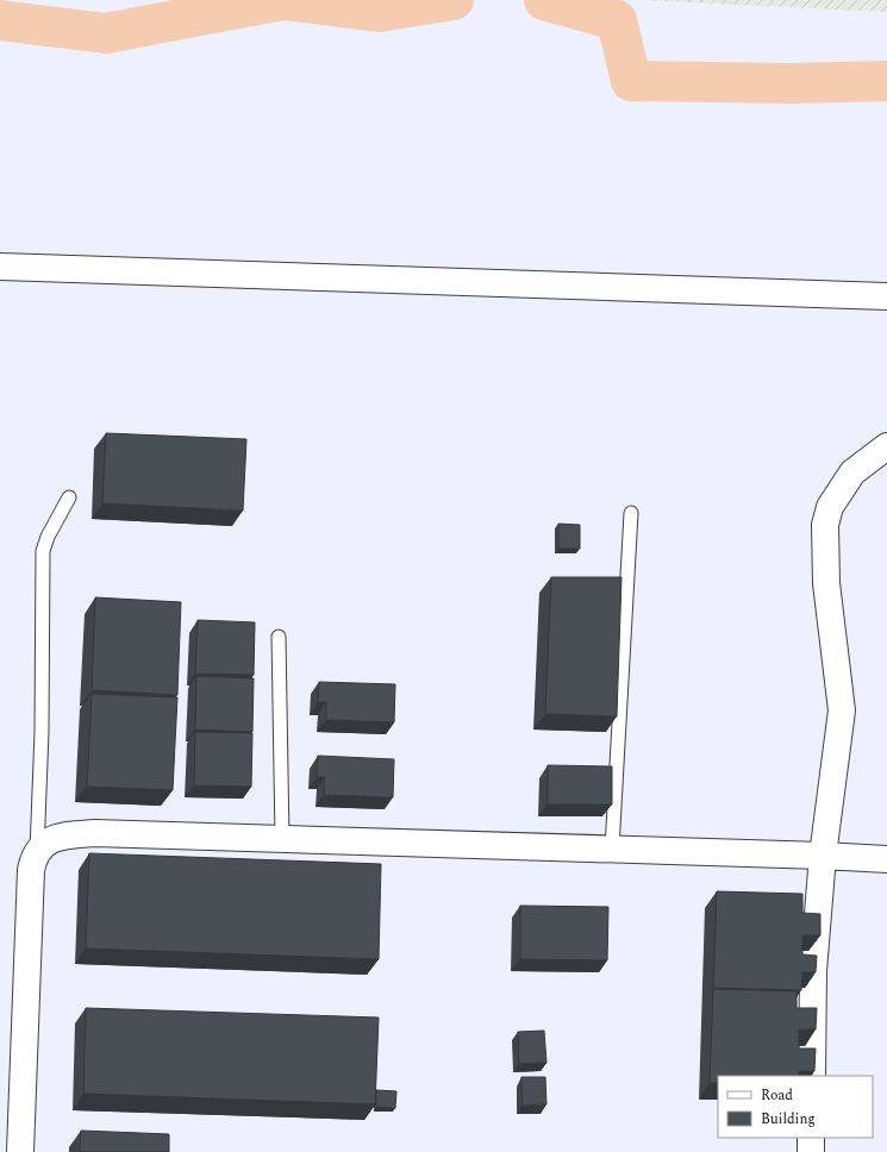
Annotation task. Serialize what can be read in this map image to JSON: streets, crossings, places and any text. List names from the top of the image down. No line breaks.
{"legend":["Road","Building"]}
